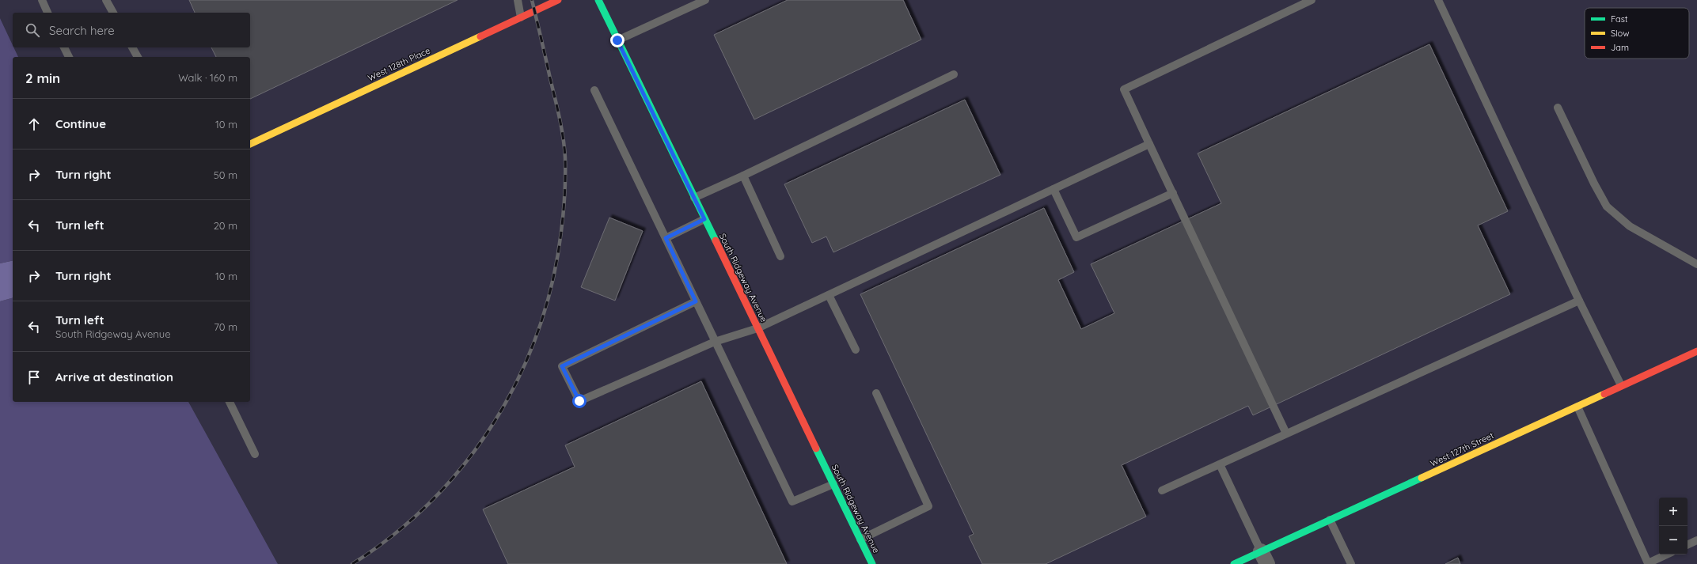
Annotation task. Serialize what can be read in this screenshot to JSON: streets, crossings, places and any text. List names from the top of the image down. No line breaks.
{"streets":{"street":["West 128th Place","South Ridgeway Avenue","West 127th Street"]},"legend":["Fast","Slow","Jam"],"page":{"search":"Search here","heading":["2 min","Walk · 160 m"],"list":[["Continue","10 m"],["Turn right","50 m"],["Turn left","20 m"],["Turn right","10 m"],["Turn left","South Ridgeway Avenue","70 m"],"Arrive at destination"],"map_buttons":["+","−"]}}
